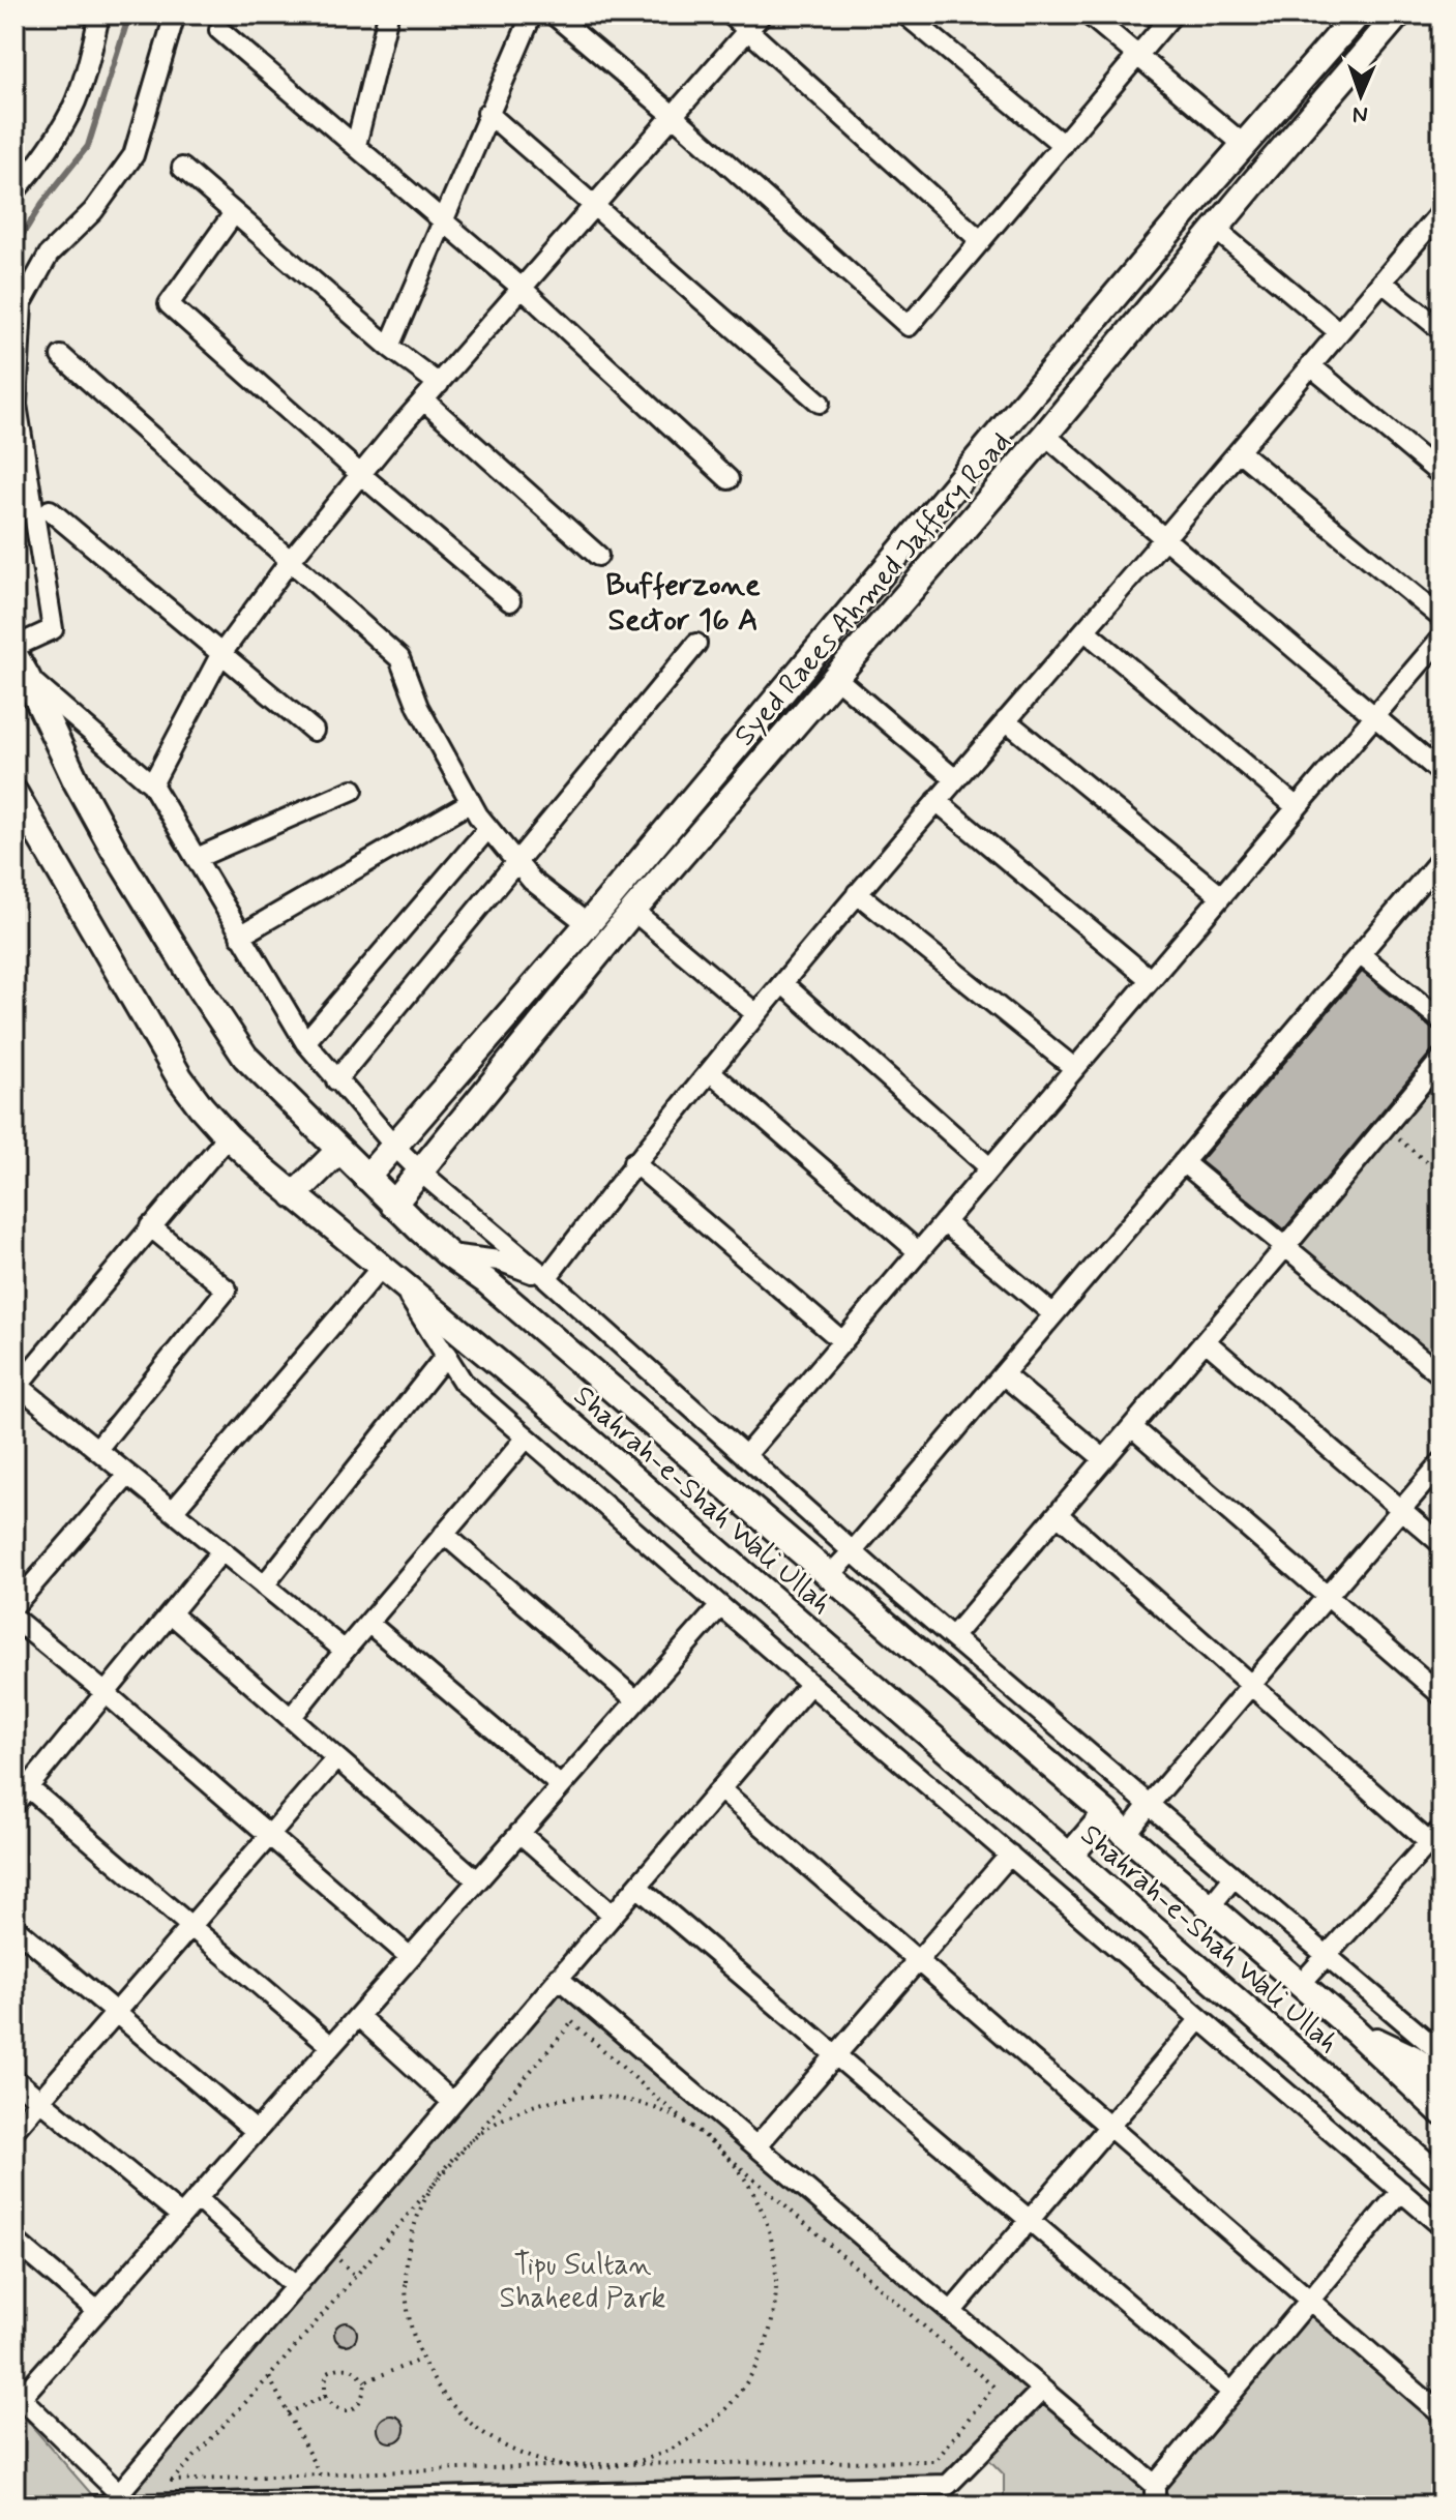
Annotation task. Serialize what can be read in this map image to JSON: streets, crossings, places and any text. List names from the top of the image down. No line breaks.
{"streets":{"main road":["Syed Raees Ahmed Jaffery Road","Shahrah-e-Shah Wali Ullah"]},"crossings":[["Syed Raees Ahmed Jaffery Road","Shahrah-e-Shah Wali Ullah"]],"districts":["Bufferzone Sector 16 A"],"parks":["Tipu Sultan Shaheed Park"],"north":"bottom"}
